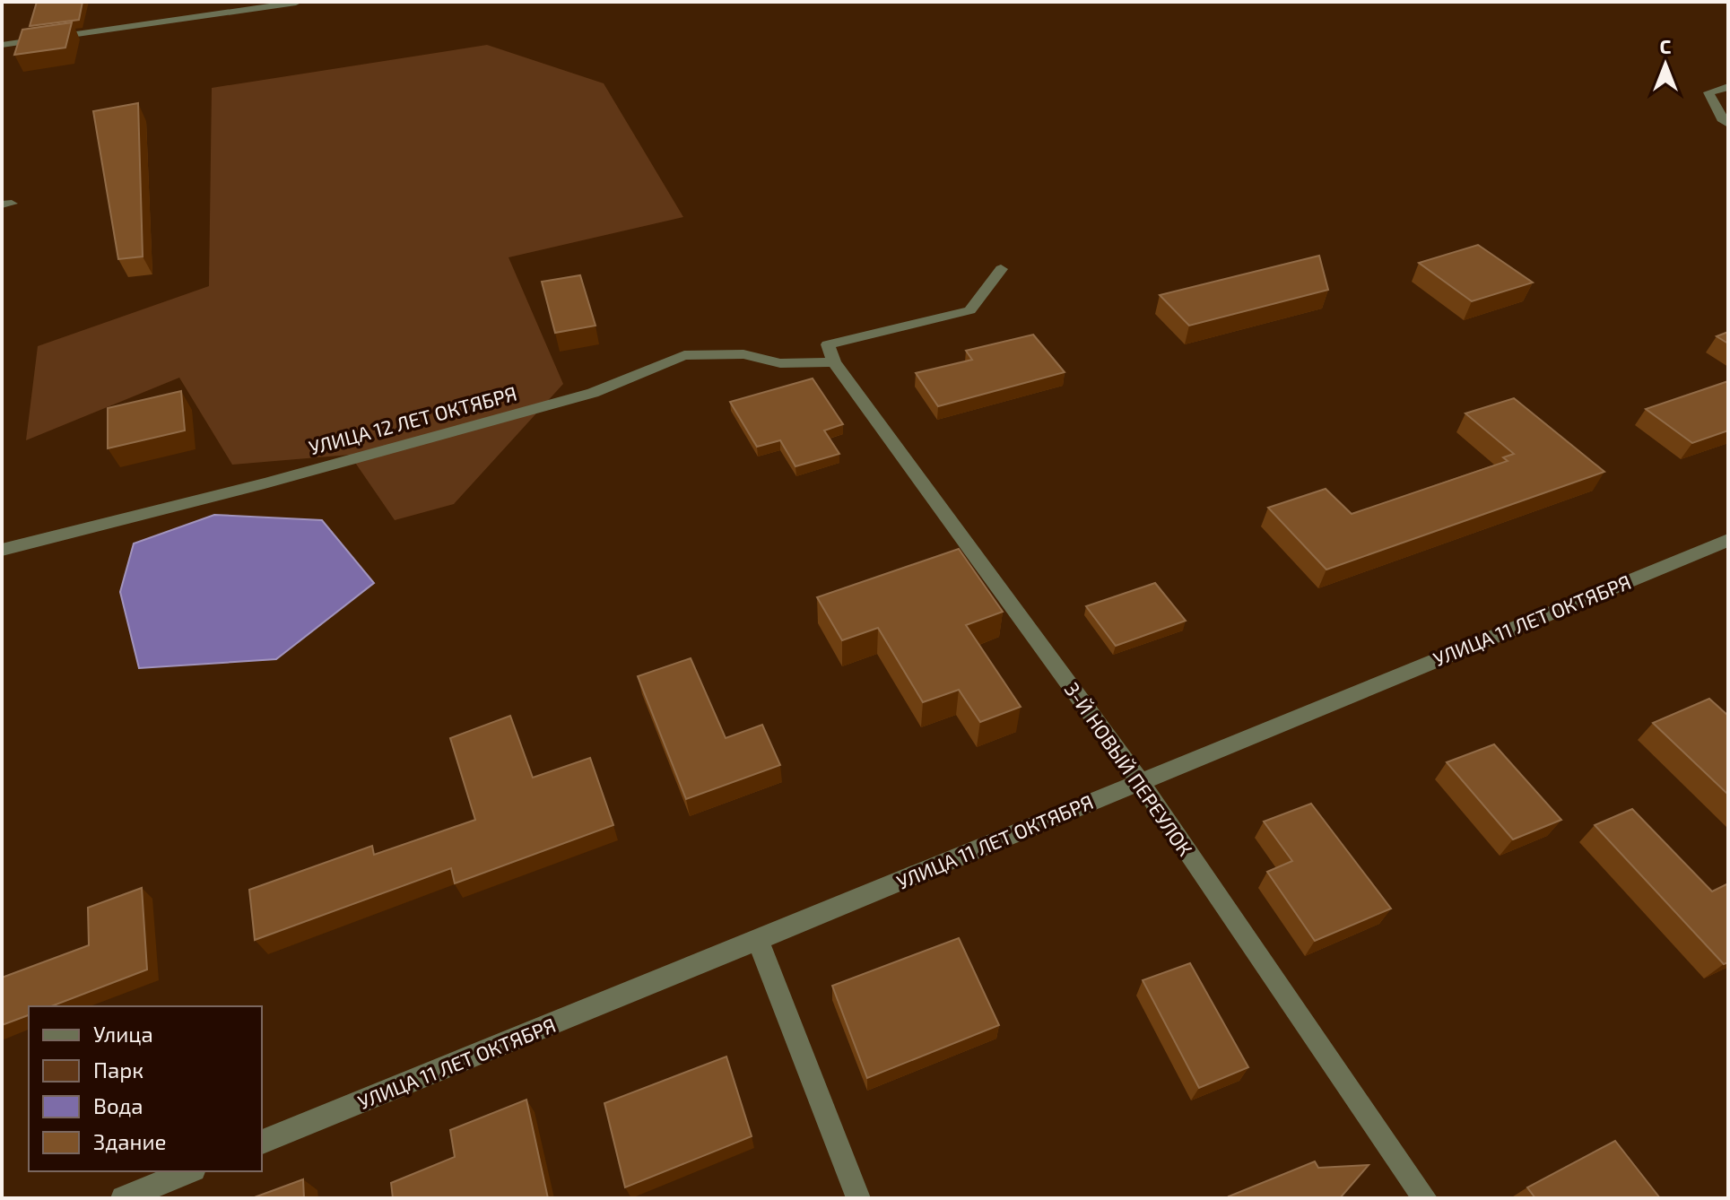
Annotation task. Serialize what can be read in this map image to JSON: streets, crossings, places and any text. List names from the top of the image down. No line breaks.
{"streets":{"street":["УЛИЦА 12 ЛЕТ ОКТЯБРЯ","УЛИЦА 11 ЛЕТ ОКТЯБРЯ","3-Й НОВЫЙ ПЕРЕУЛОК"]},"crossings":[["УЛИЦА 12 ЛЕТ ОКТЯБРЯ","3-Й НОВЫЙ ПЕРЕУЛОК"],["УЛИЦА 11 ЛЕТ ОКТЯБРЯ","3-Й НОВЫЙ ПЕРЕУЛОК"]],"legend":["Улица","Парк","Вода","Здание"],"north":"top"}
